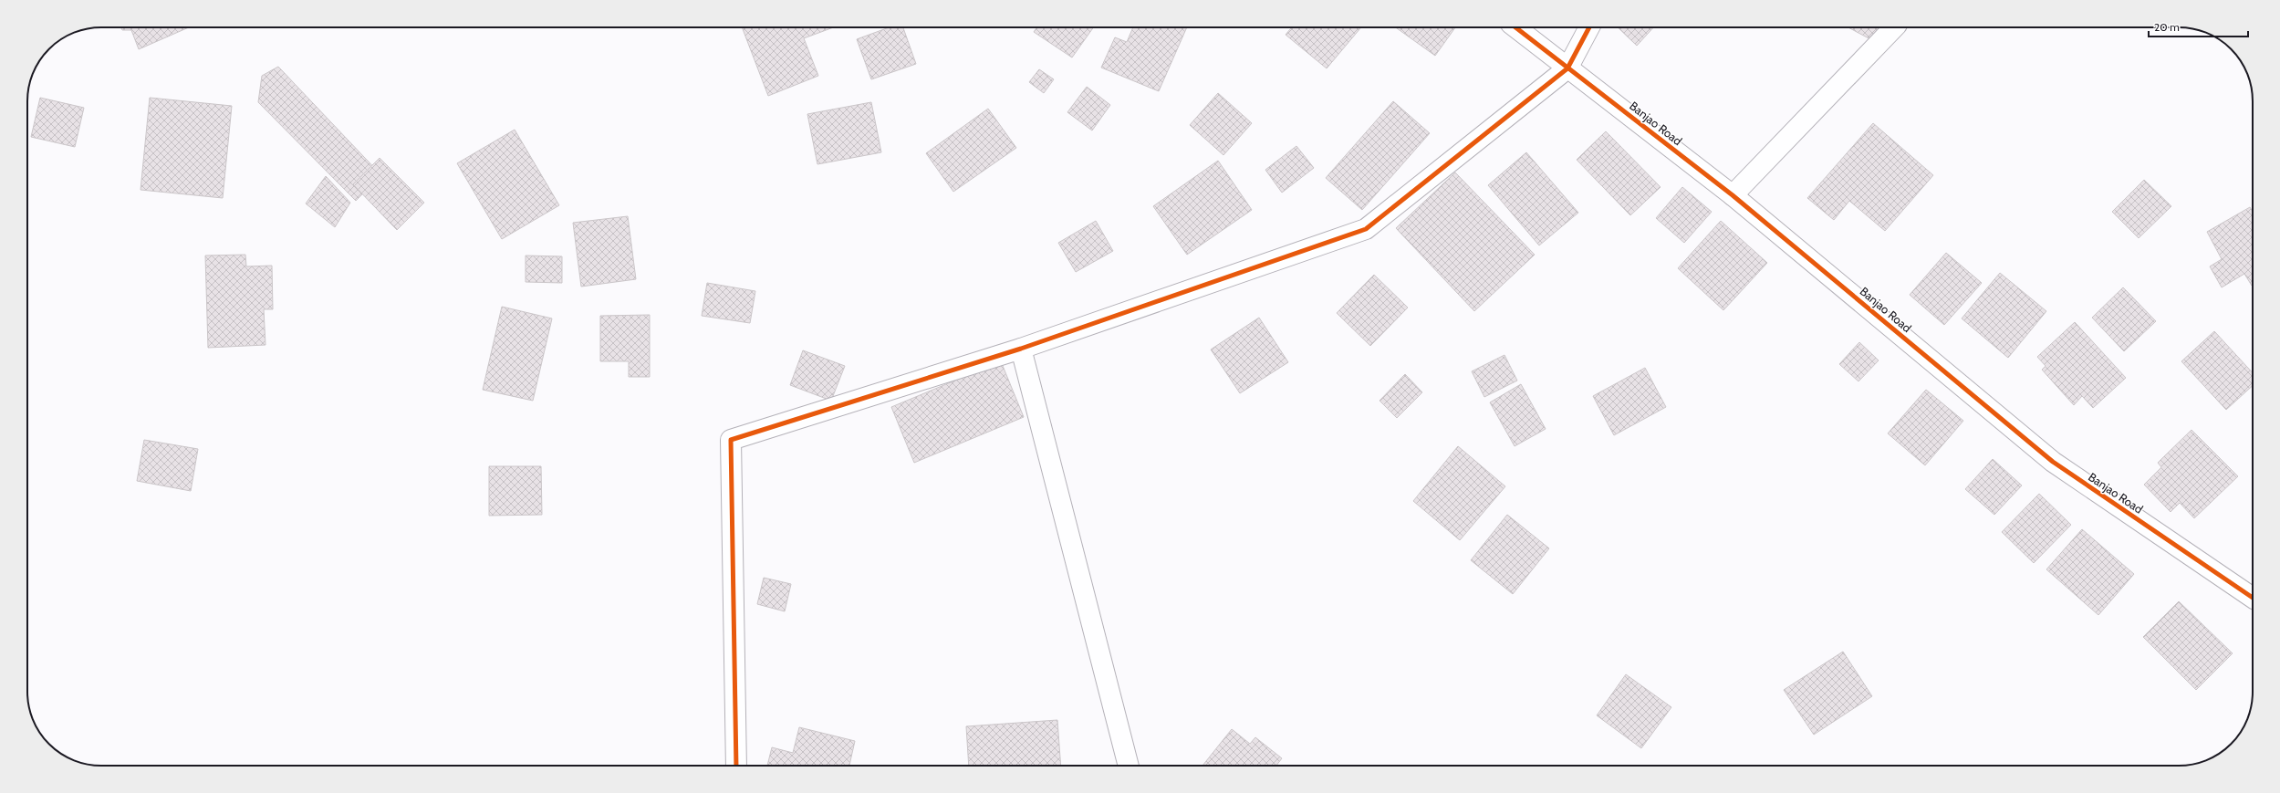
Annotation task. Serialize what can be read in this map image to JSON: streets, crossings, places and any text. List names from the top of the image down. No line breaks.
{"streets":{"street":["Banjao Road"]},"scale_bar":"20 m"}
